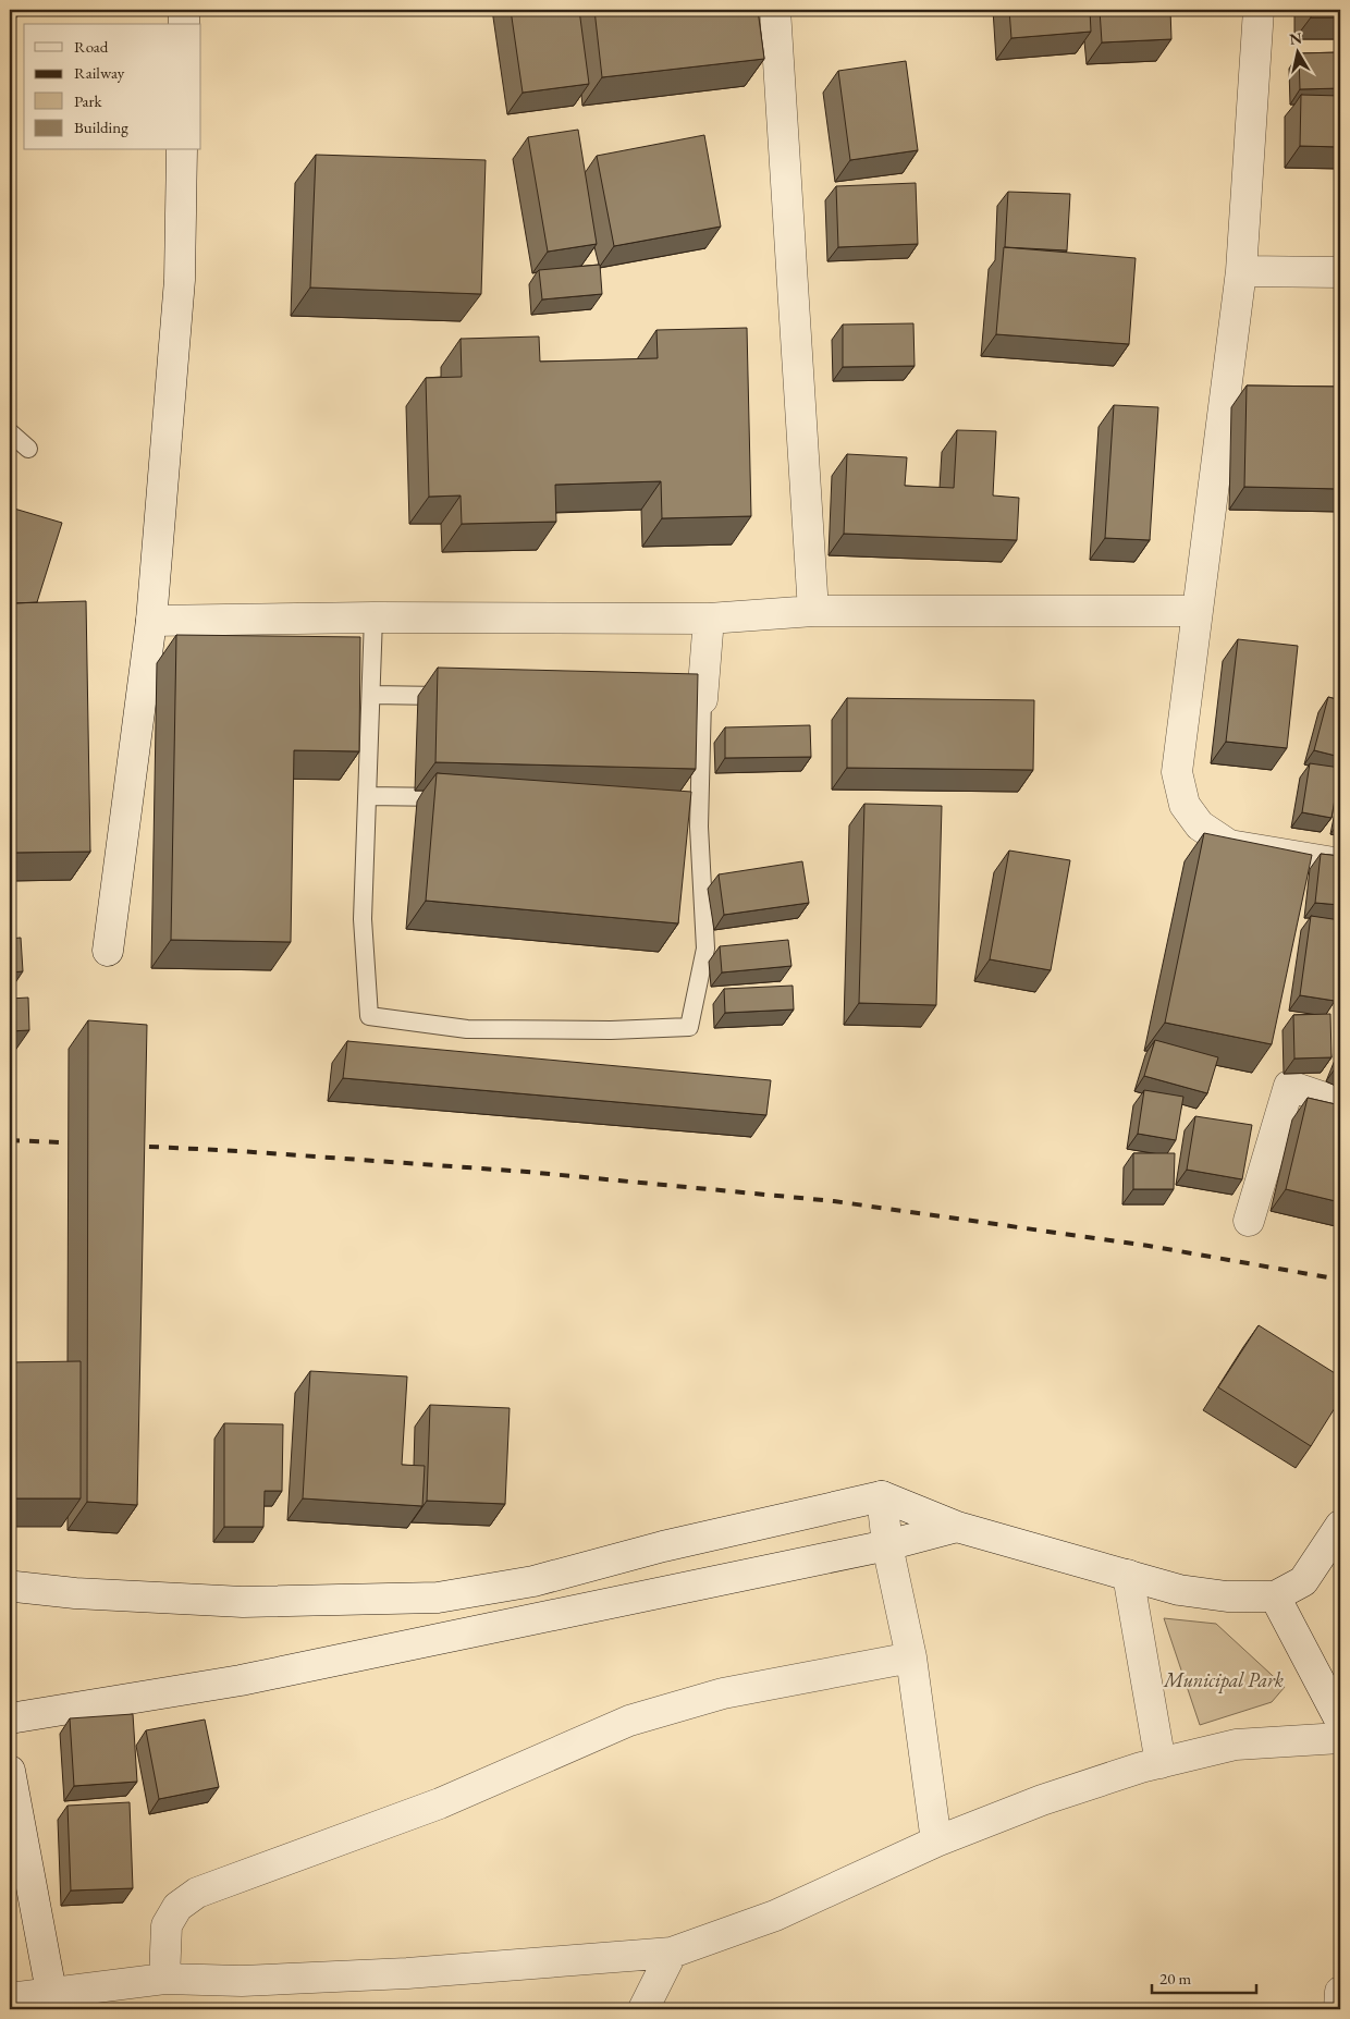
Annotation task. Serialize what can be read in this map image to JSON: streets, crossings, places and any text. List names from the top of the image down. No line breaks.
{"parks":["Municipal Park"],"legend":["Road","Railway","Park","Building"],"scale_bar":"20 m","north":"top"}
